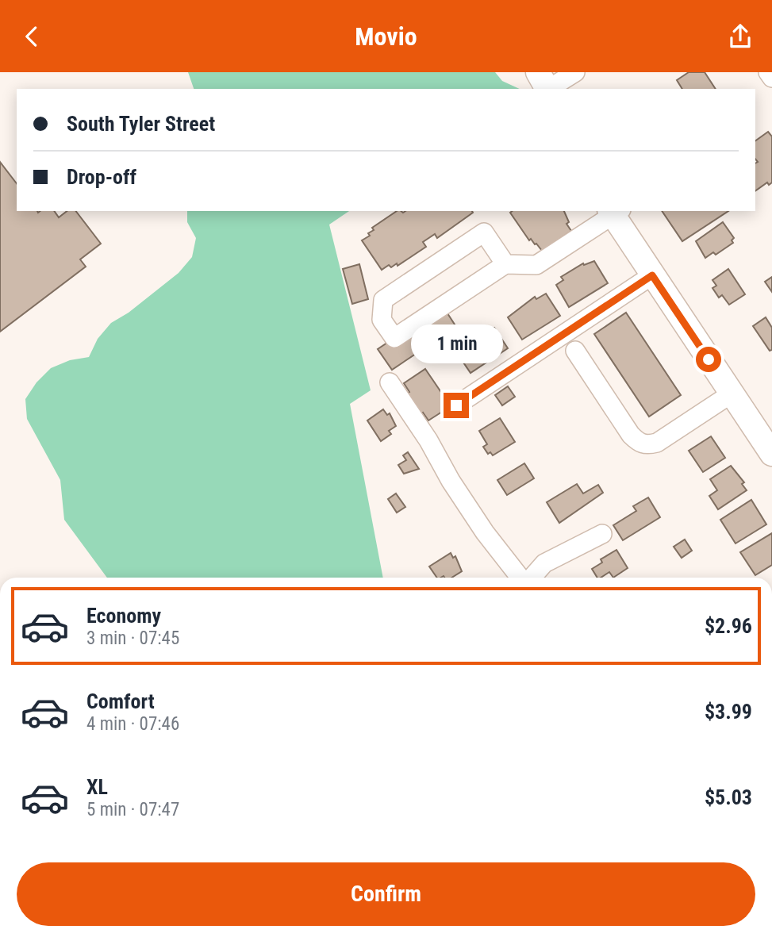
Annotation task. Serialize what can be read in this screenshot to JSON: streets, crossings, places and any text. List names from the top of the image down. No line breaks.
{"page":{"header":"Movio","banner":["South Tyler Street","Drop-off"],"bubble":"1 min","list":[{"name":"Economy","note":"3 min · 07:45","value":"$2.96"},{"name":"Comfort","note":"4 min · 07:46","value":"$3.99"},{"name":"XL","note":"5 min · 07:47","value":"$5.03"}],"buttons":"Confirm"}}
